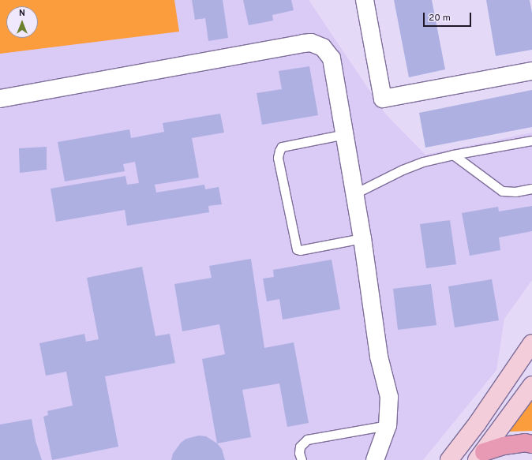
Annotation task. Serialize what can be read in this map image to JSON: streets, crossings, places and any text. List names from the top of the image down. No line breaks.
{"scale_bar":"20 m","north":"top"}
